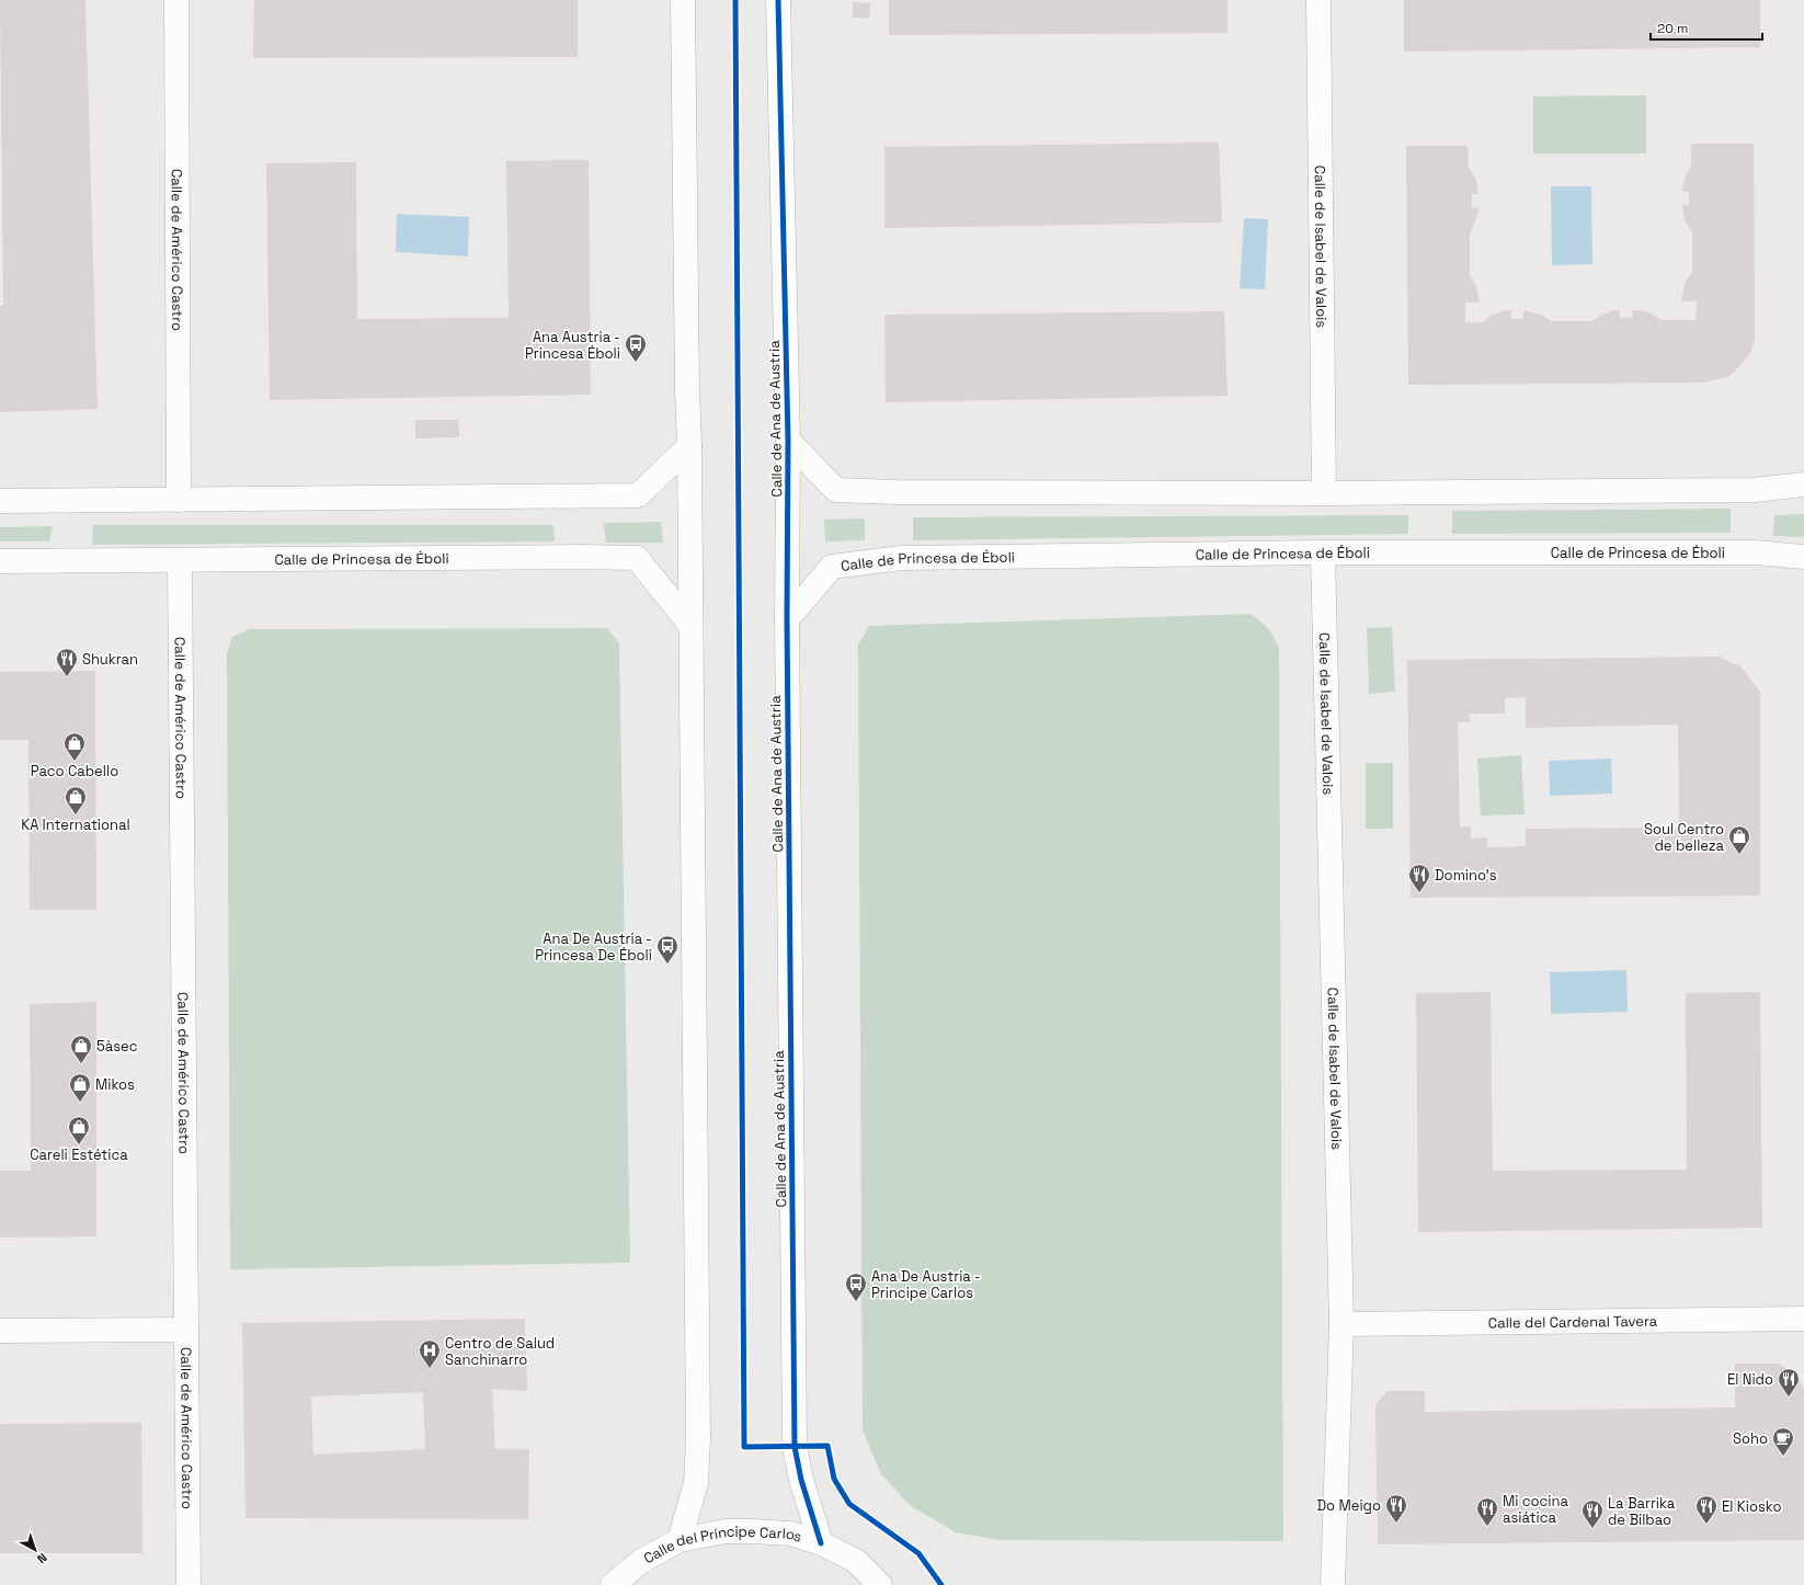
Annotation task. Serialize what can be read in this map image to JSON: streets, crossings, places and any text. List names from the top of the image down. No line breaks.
{"streets":{"street":["Calle de Isabel de Valois","Calle de Américo Castro","Calle de Ana de Austria","Calle de Princesa de Éboli","Calle del Cardenal Tavera","Calle del Príncipe Carlos"]},"crossings":[["Calle de Isabel de Valois","Calle de Princesa de Éboli"],["Calle de Isabel de Valois","Calle del Cardenal Tavera"],["Calle de Américo Castro","Calle de Princesa de Éboli"],["Calle de Ana de Austria","Calle de Princesa de Éboli"],["Calle de Ana de Austria","Calle del Príncipe Carlos"]],"places":{"bus stop":["Ana Austria - Princesa Éboli","Ana De Austria - Princesa De Éboli","Ana De Austria - Principe Carlos"],"restaurant":["Shukran","Domino's","El Nido","Do Meigo","El Kiosko","Mi cocina asiática","La Barrika de Bilbao"],"shop":["Paco Cabello","KA International","Soul Centro de belleza","5àsec","Mikos","Careli Estética"],"hospital":["Centro de Salud Sanchinarro"],"cafe":["Soho"]},"scale_bar":"20 m","north":"bottom right"}
